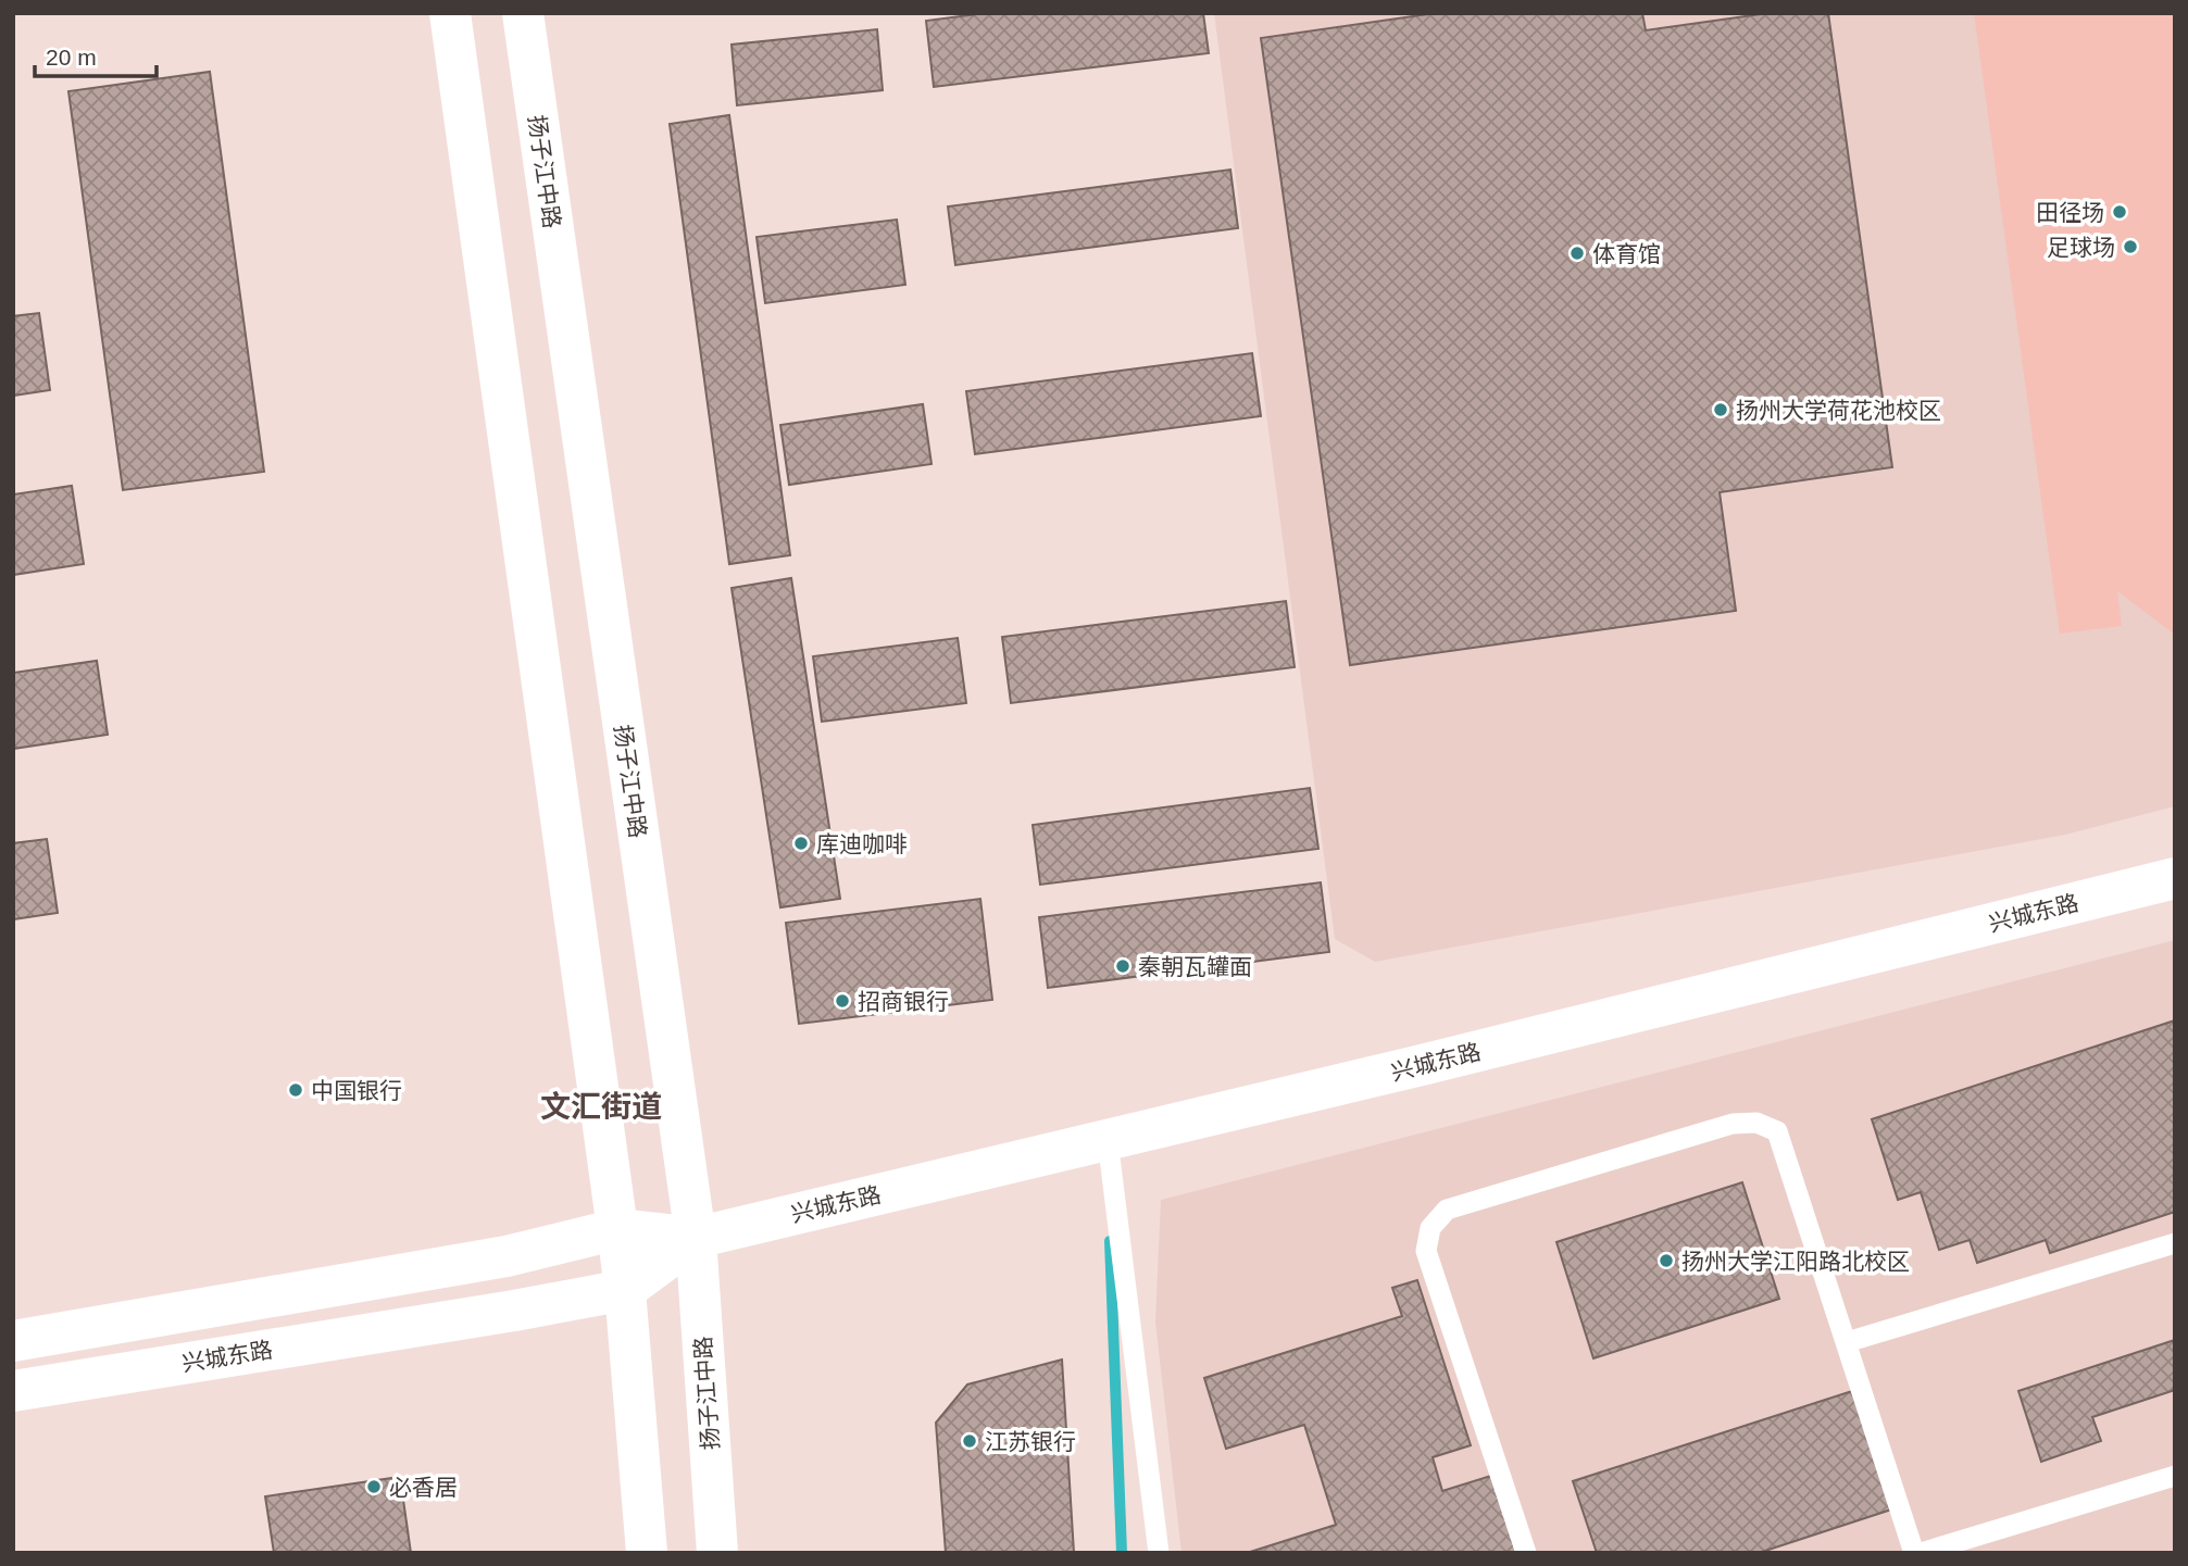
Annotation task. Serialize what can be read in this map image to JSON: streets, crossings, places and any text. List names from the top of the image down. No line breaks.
{"streets":{"main road":["扬子江中路","兴城东路"]},"crossings":[["扬子江中路","兴城东路"]],"districts":["文汇街道"],"places":["田径场","足球场","体育馆","扬州大学荷花池校区","库迪咖啡","秦朝瓦罐面","招商银行","中国银行","扬州大学江阳路北校区","江苏银行","必香居"],"scale_bar":"20 m"}
